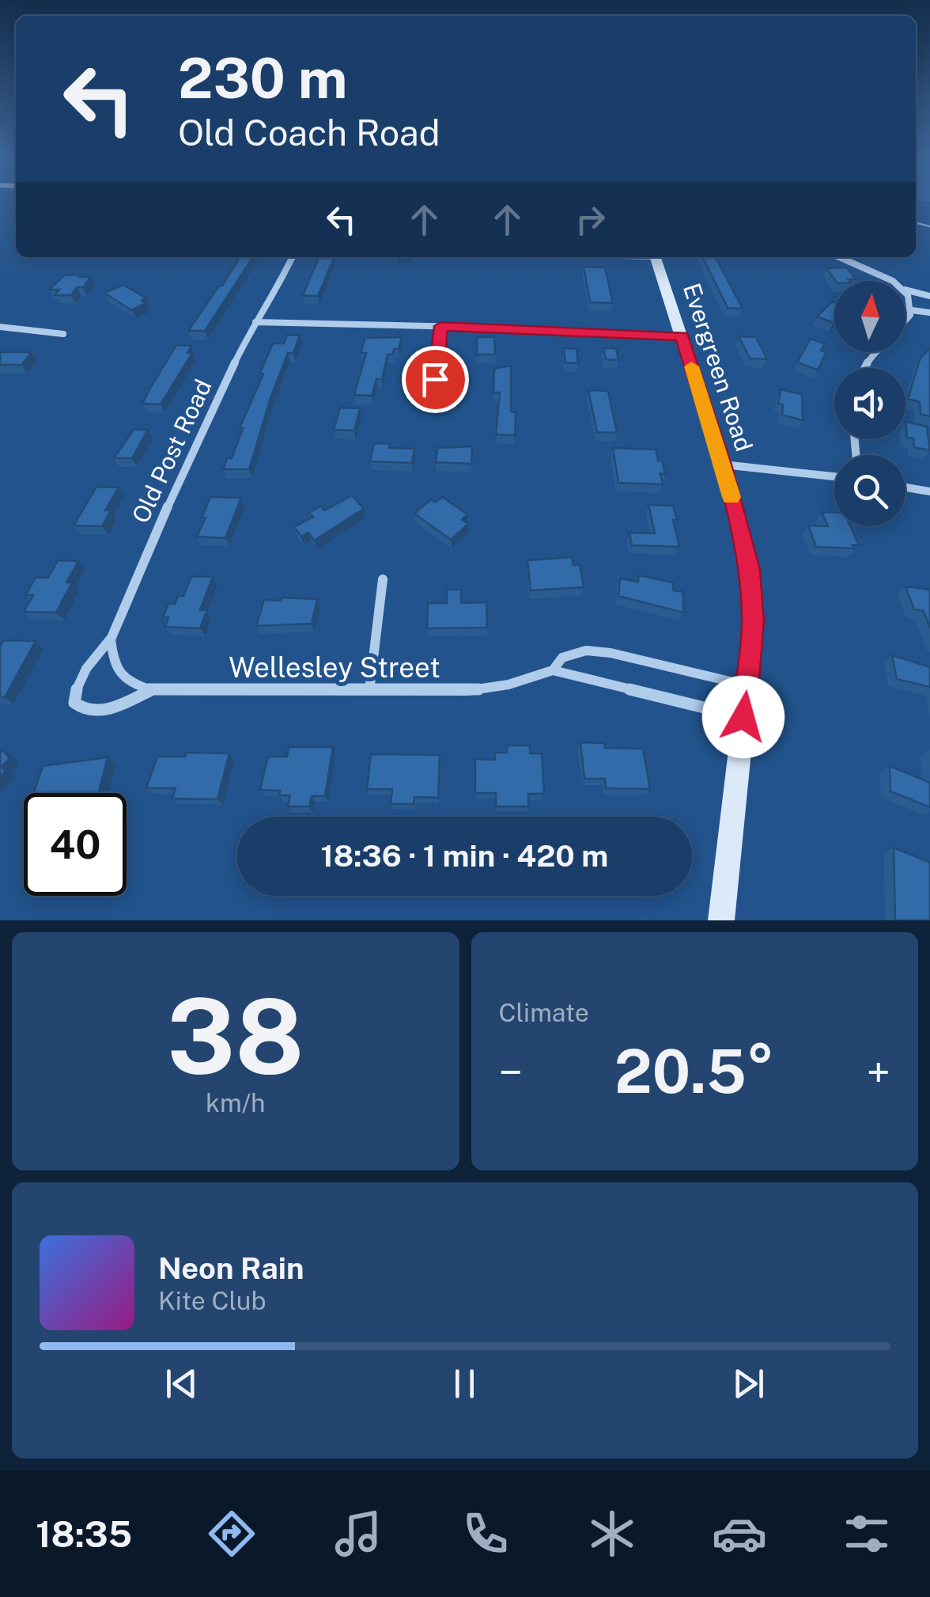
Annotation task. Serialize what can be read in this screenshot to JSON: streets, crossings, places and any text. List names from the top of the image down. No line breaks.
{"streets":{"street":["Evergreen Road","Old Post Road","Wellesley Street"]},"crossings":[["Evergreen Road","Wellesley Street"],["Old Post Road","Wellesley Street"]],"north":"top","page":{"turn":["230 m","Old Coach Road"],"limit":"40","trip":"18:36 · 1 min · 420 m","tile":[["38","km/h"],"Climate"],"heat":["−","20.5°","+"],"song":["Neon Rain","Kite Club"],"tabs":"18:35"}}
